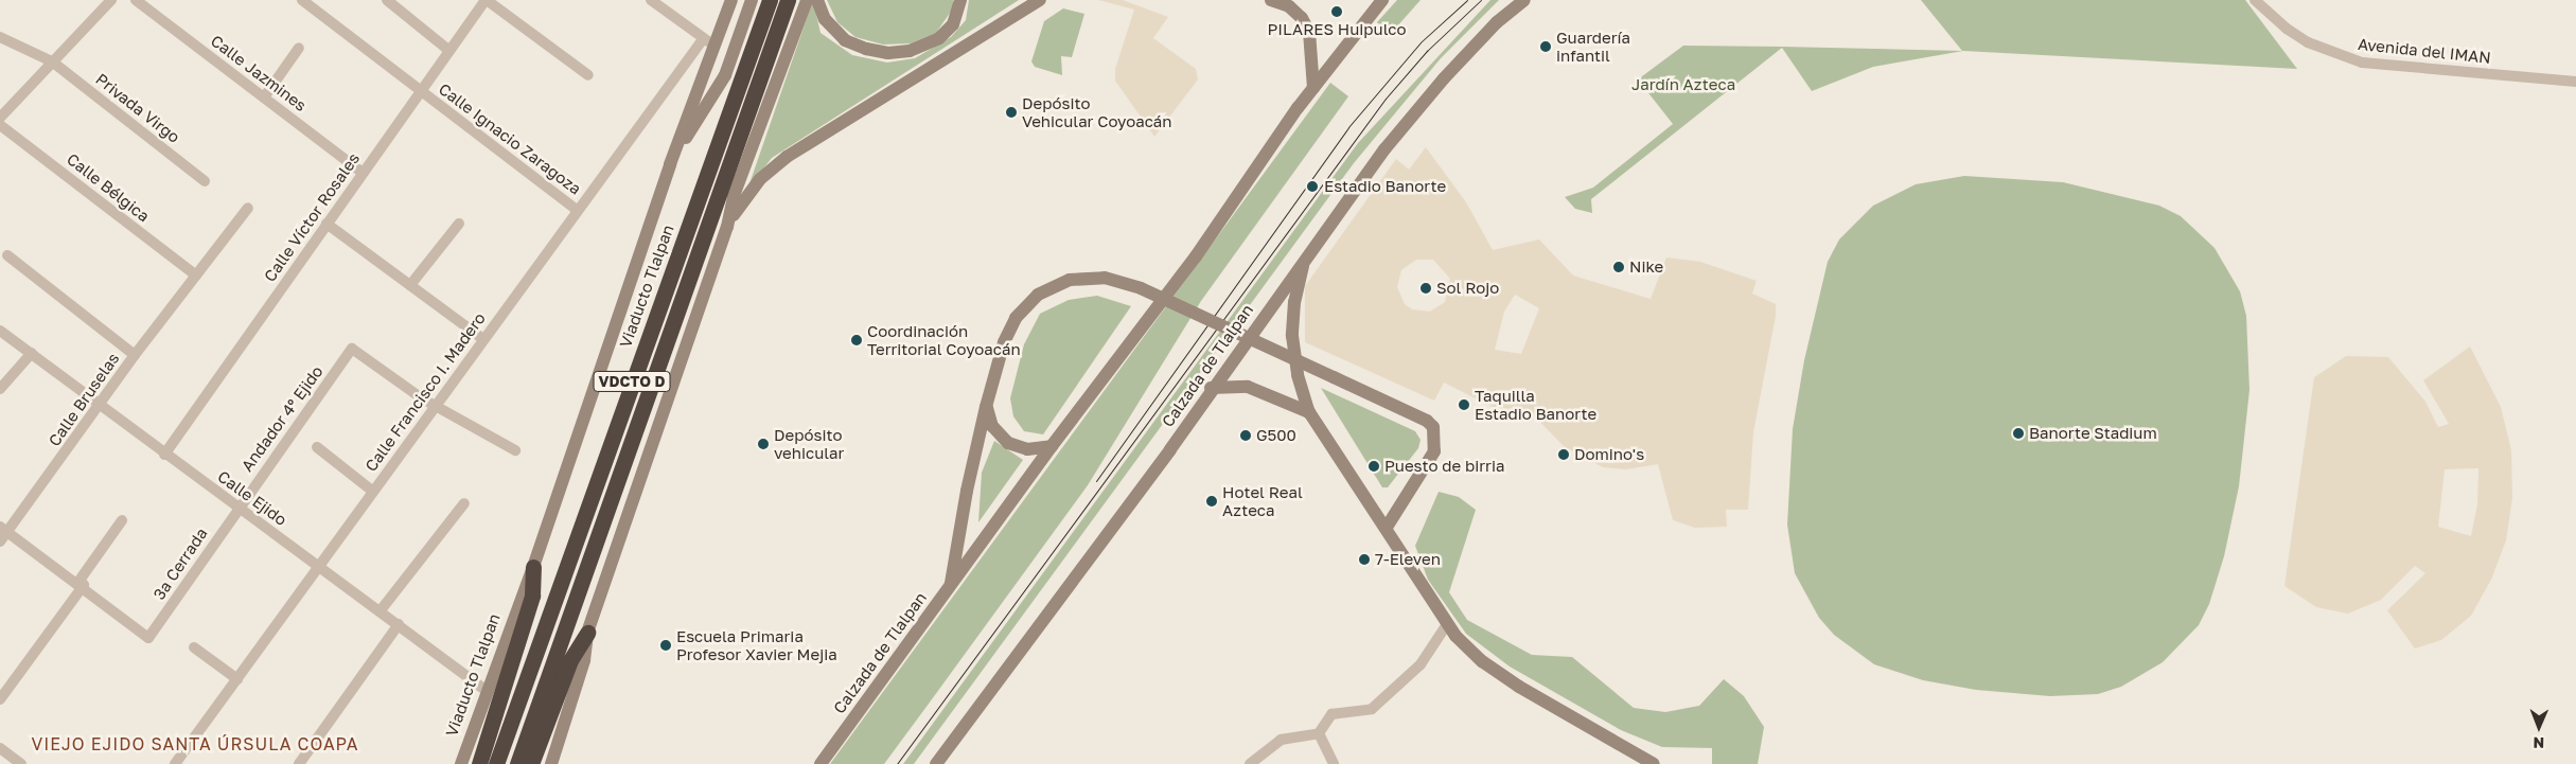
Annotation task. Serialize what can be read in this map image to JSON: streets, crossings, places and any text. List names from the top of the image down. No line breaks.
{"streets":{"highway":["Viaducto Tlalpan","VDCTO D"],"main road":["Calzada de Tlalpan"],"street":["Avenida del IMAN","Calle Jazmines","Privada Virgo","Calle Ignacio Zaragoza","Calle Bélgica","Calle Víctor Rosales","Calle Francisco I. Madero","Calle Bruselas","Andador 4º Ejido","Calle Ejido","3ª Cerrada"]},"crossings":[["Calle Jazmines","Calle Víctor Rosales"],["Calle Ignacio Zaragoza","Calle Víctor Rosales"],["Calle Ignacio Zaragoza","Calle Francisco I. Madero"],["Calle Bélgica","Calle Bruselas"],["Calle Víctor Rosales","Calle Ejido"],["Viaducto Tlalpan","Calle Ejido"],["Calle Francisco I. Madero","Andador 4º Ejido"],["Calle Francisco I. Madero","Calle Ejido"],["Calle Bruselas","Calle Ejido"],["Andador 4º Ejido","Calle Ejido"],["Andador 4º Ejido","3ª Cerrada"],["Calle Ejido","3ª Cerrada"]],"districts":["VIEJO EJIDO SANTA ÚRSULA COAPA"],"parks":["Jardín Azteca"],"places":["PILARES Huipulco","Guardería infantil","Depósito Vehicular Coyoacán","Estadio Banorte","Nike","Sol Rojo","Coordinación Territorial Coyoacán","Taquilla Estadio Banorte","Banorte Stadium","G500","Depósito vehicular","Domino's","Puesto de birria","Hotel Real Azteca","7-Eleven","Escuela Primaria Profesor Xavier Mejia"],"north":"bottom"}
